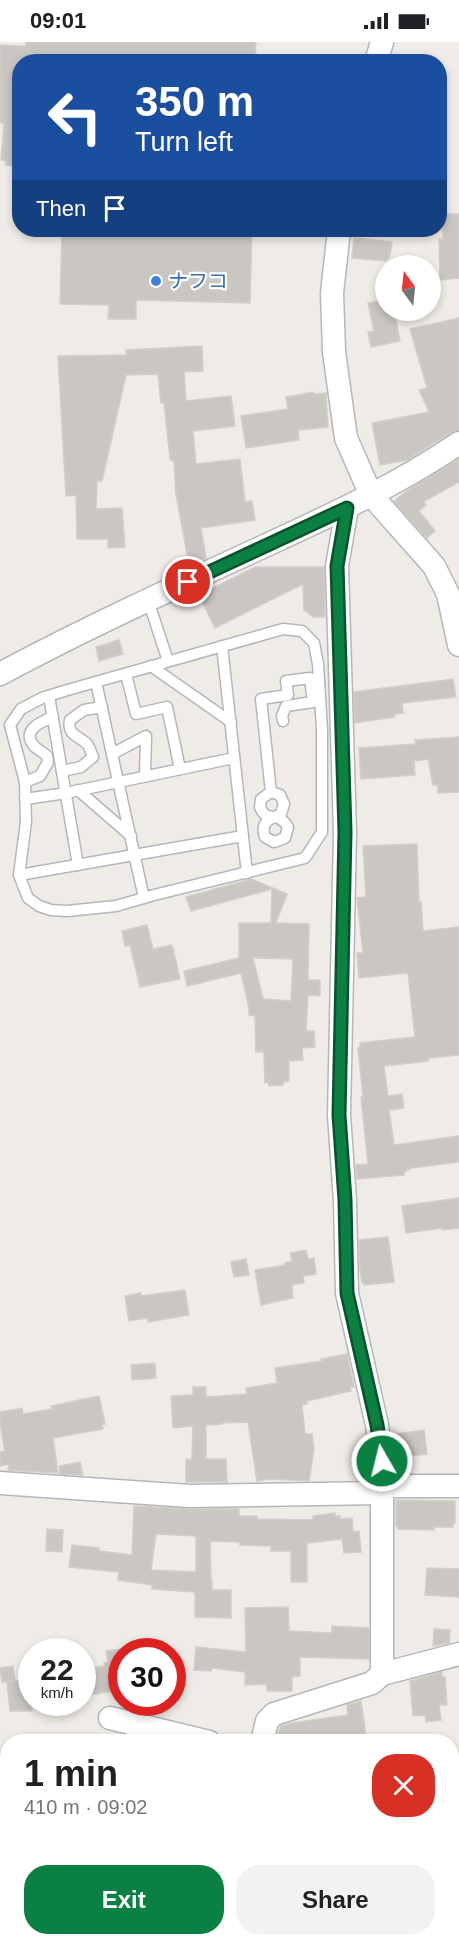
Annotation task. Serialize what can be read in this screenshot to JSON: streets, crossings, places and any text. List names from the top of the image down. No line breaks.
{"places":["ナフコ"],"north":"top","page":{"status":"09:01","turn":["350 m","Turn left"],"then":"Then","speed":"22 km/h","limit":"30","heading":["1 min","410 m · 09:02"],"buttons":["Exit","Share"]}}
